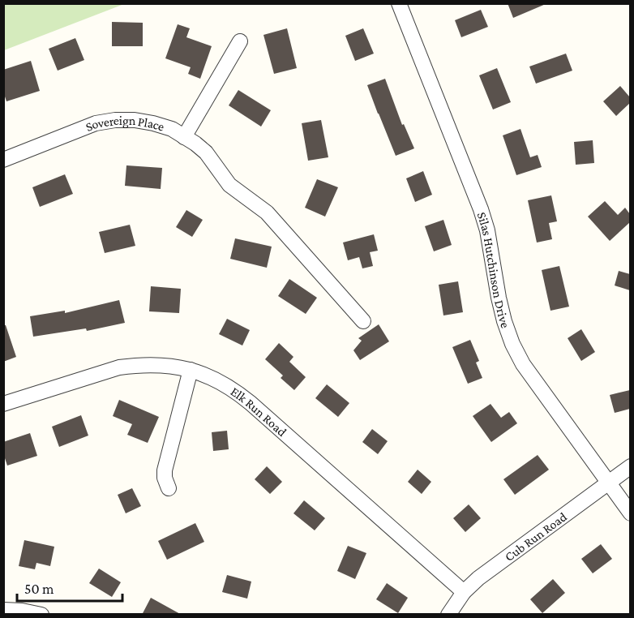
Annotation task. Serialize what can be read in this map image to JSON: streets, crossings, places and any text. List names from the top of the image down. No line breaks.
{"streets":{"street":["Sovereign Place","Silas Hutchinson Drive","Elk Run Road","Cub Run Road"]},"crossings":[["Silas Hutchinson Drive","Cub Run Road"],["Elk Run Road","Cub Run Road"]],"scale_bar":"50 m"}
